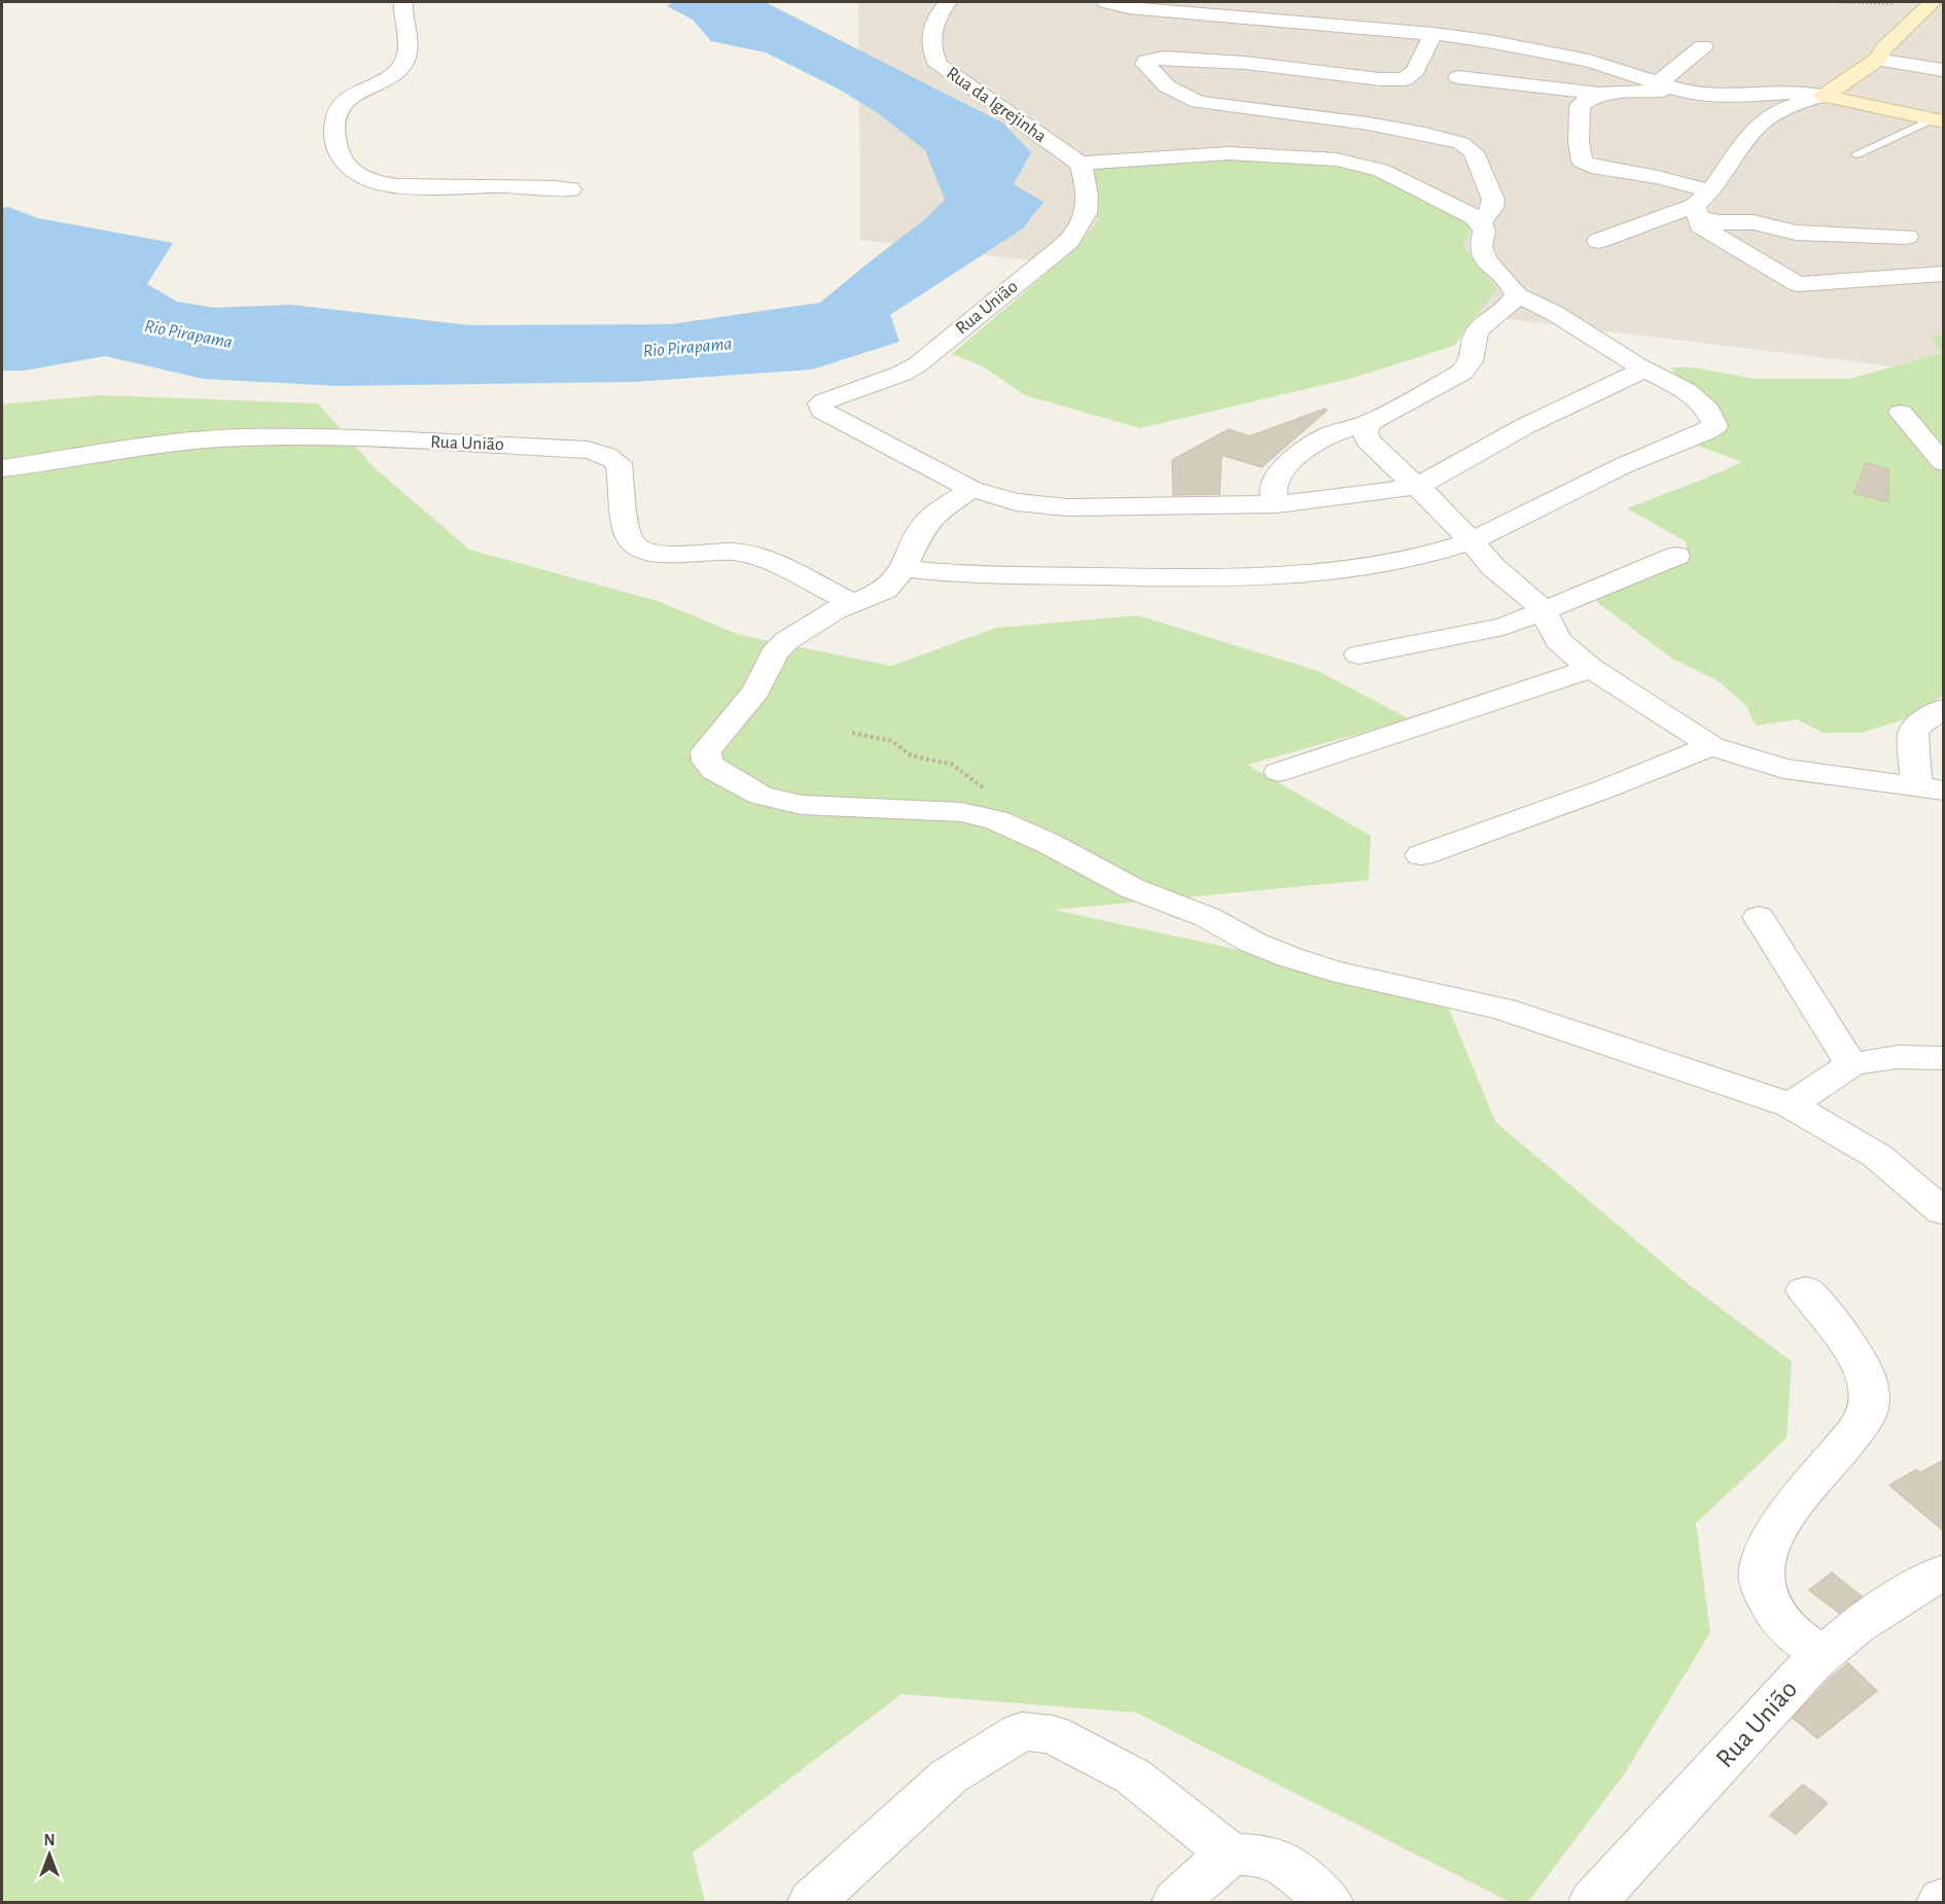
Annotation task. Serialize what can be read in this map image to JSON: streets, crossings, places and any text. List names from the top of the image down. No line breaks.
{"streets":{"street":["Rua da Igrejinha","Rua União"]},"crossings":[["Rua da Igrejinha","Rua União"]],"water":["Rio Pirapama"],"north":"top"}
